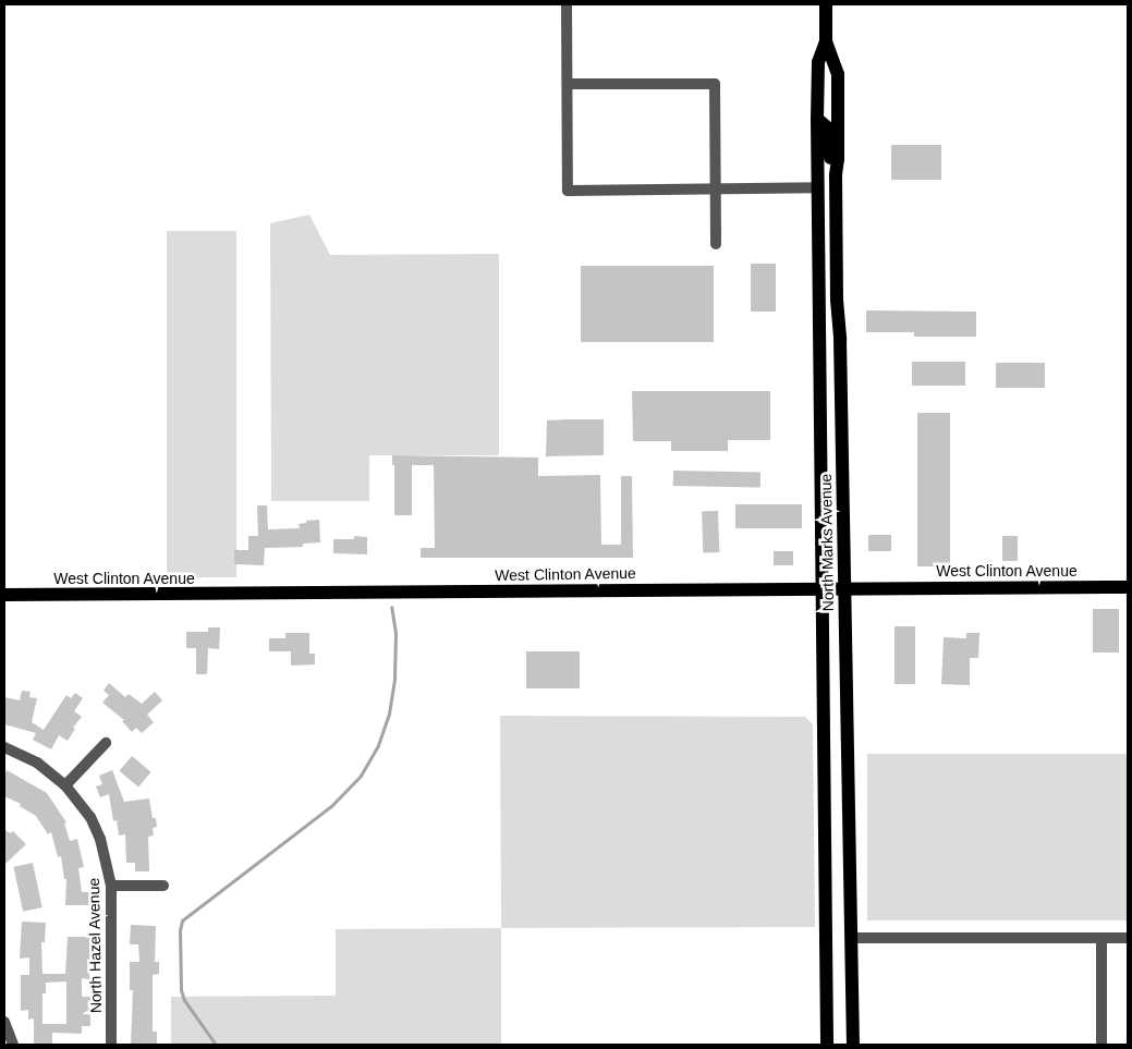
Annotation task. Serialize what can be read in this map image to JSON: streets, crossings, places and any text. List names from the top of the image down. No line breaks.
{"streets":{"main road":["North Marks Avenue","West Clinton Avenue"],"street":["North Hazel Avenue"]},"crossings":[["North Marks Avenue","West Clinton Avenue"]]}
